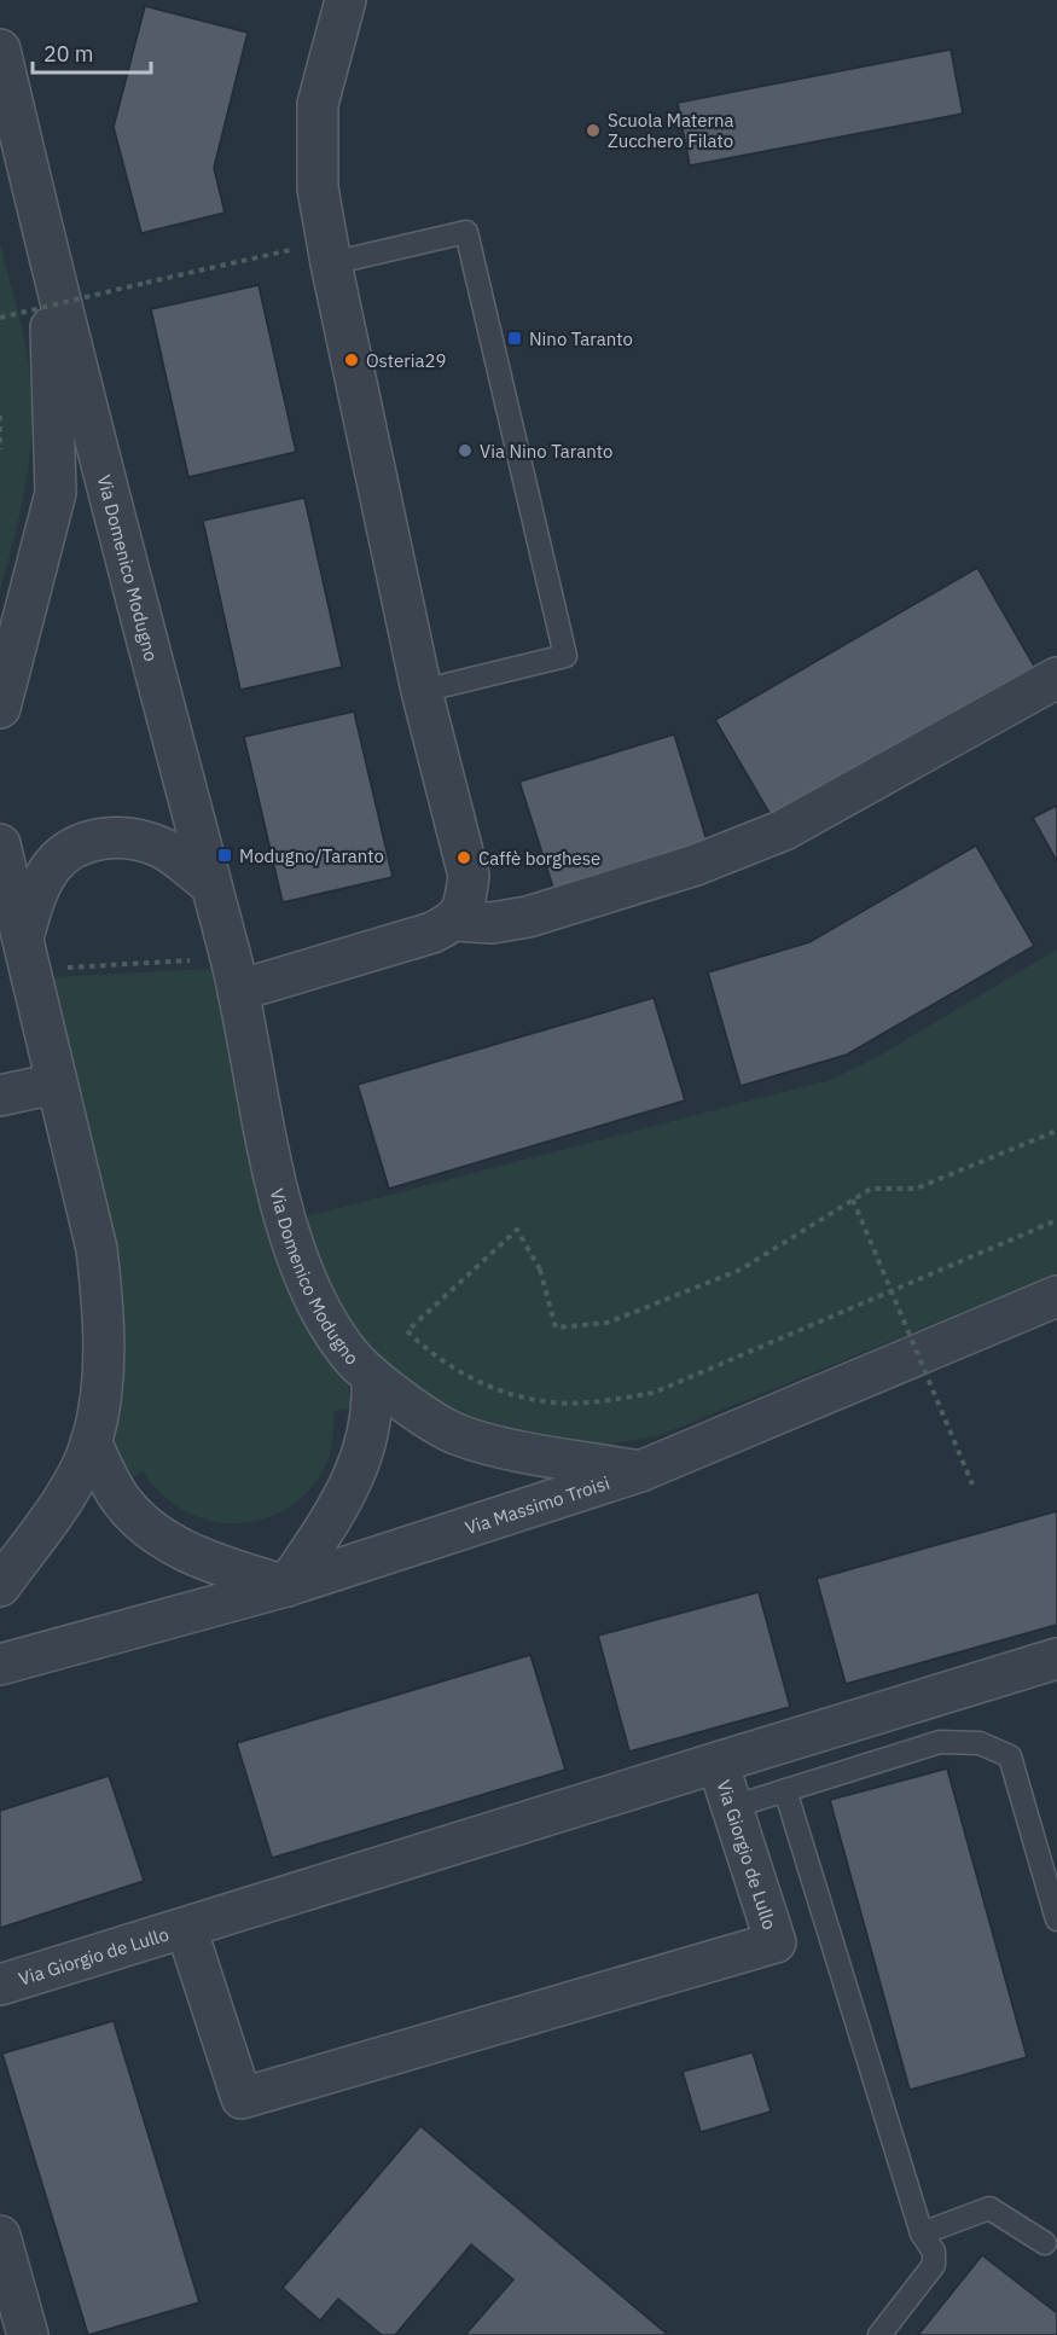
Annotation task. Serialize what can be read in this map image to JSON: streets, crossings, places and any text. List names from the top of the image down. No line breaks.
{"streets":{"street":["Via Domenico Modugno","Via Massimo Troisi","Via Giorgio de Lullo"]},"crossings":[["Via Domenico Modugno","Via Massimo Troisi"]],"places":{"other":["Scuola Materna Zucchero Filato","Osteria29","Via Nino Taranto","Caffè borghese"],"transit":["Nino Taranto","Modugno/Taranto"]},"scale_bar":"20 m"}
